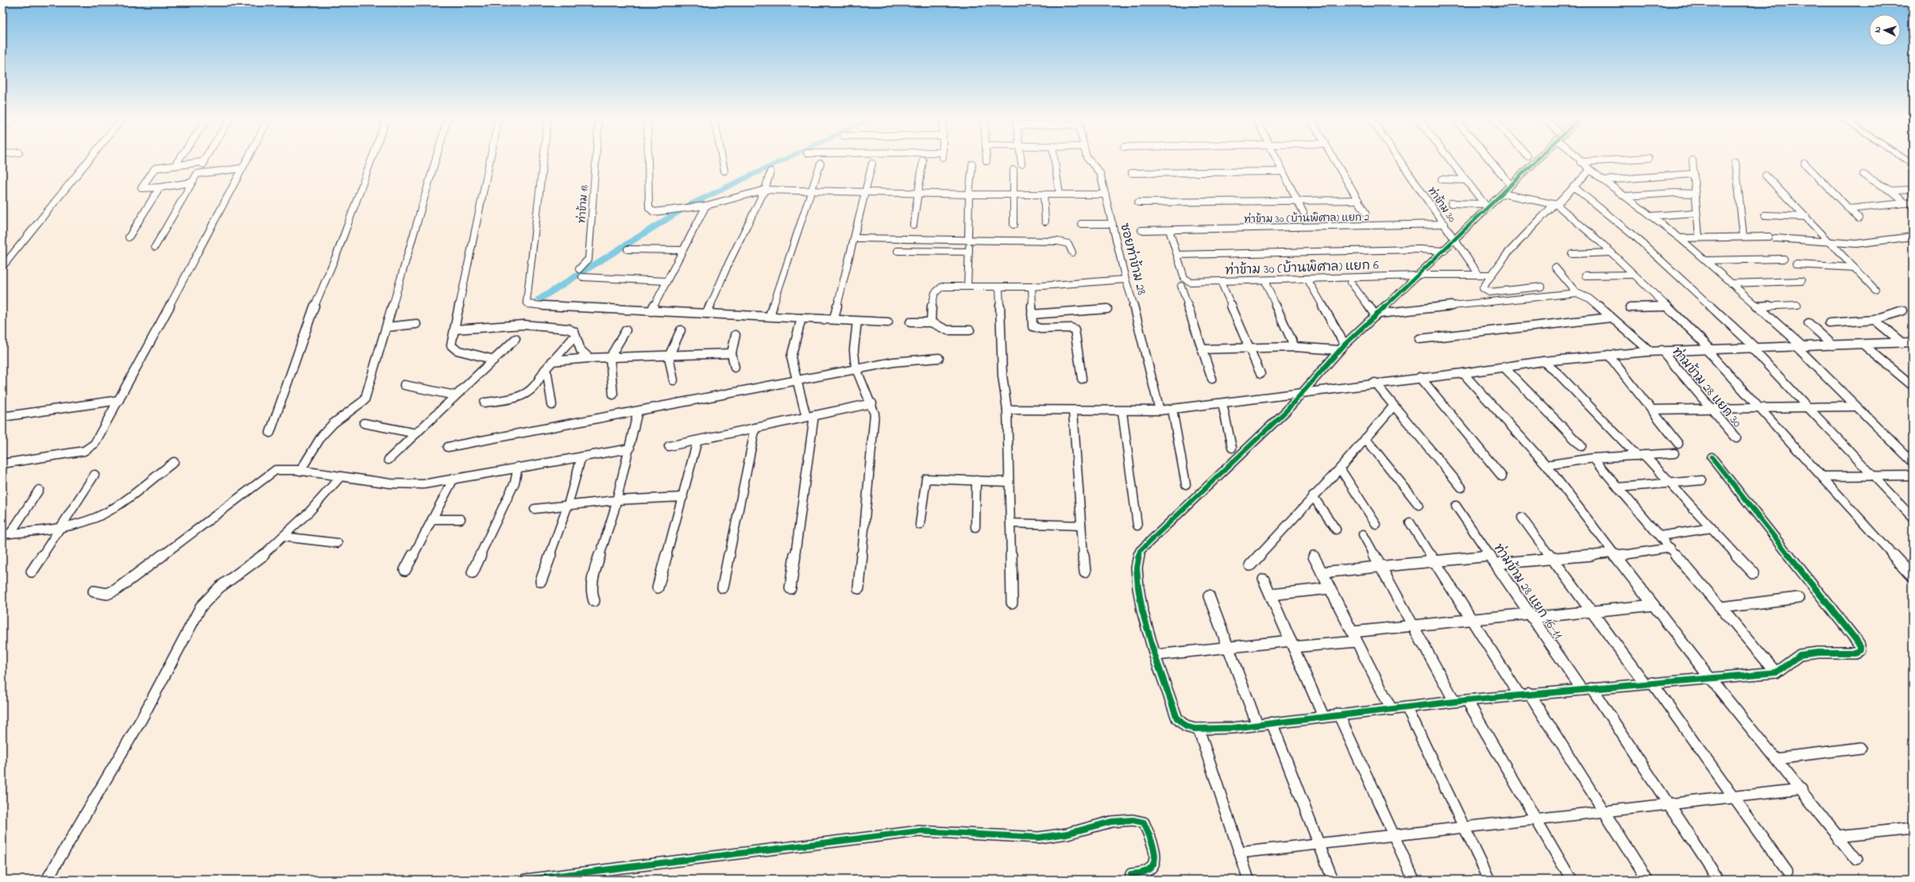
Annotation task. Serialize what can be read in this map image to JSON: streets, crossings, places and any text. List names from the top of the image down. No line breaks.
{"streets":{"street":["ท่าข้าม 18","ท่าข้าม 30","ท่าข้าม 30 (บ้านพิศาล) แยก 2","ซอยท่าข้าม 28","ท่าข้าม 30 (บ้านพิศาล) แยก 6","ท่ามข้าม 28 แยก 30","ท่ามข้าม 28 แยก 16-11"]},"crossings":[["ท่าข้าม 30","ท่าข้าม 30 (บ้านพิศาล) แยก 2"],["ท่าข้าม 30","ท่าข้าม 30 (บ้านพิศาล) แยก 6"]],"north":"left"}
